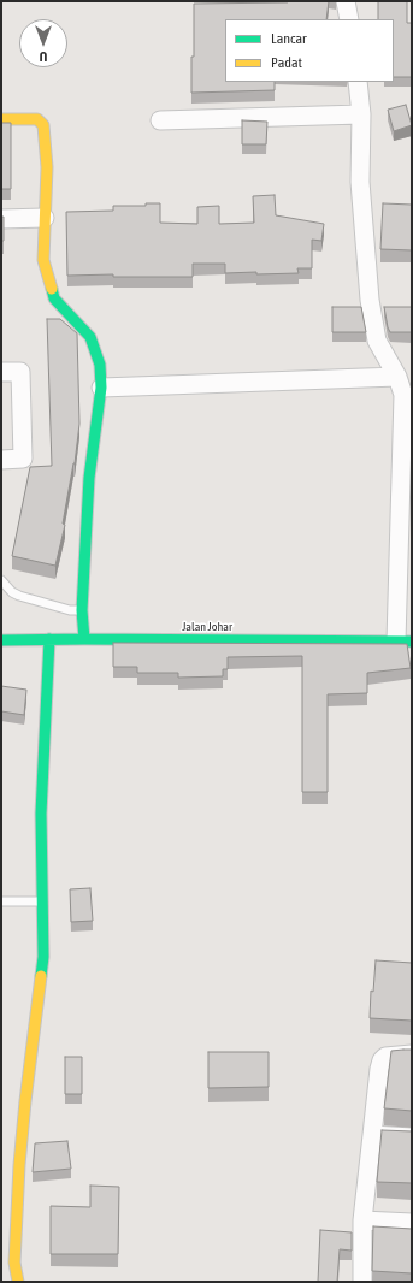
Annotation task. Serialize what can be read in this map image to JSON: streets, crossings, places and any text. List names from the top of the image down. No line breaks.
{"streets":{"street":["Jalan Johar"]},"legend":["Lancar","Padat"],"north":"bottom"}
